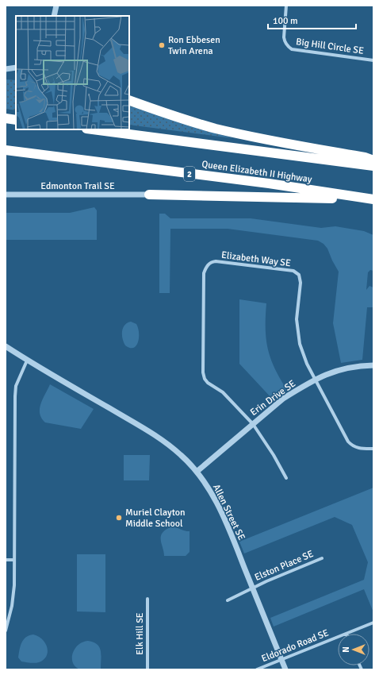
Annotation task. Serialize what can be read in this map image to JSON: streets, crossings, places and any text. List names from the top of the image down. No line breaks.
{"streets":{"highway":["Queen Elizabeth II Highway","2"],"street":["Big Hill Circle SE","Edmonton Trail SE","Elizabeth Way SE","Erin Drive SE","Allen Street SE","Elston Place SE","Elk Hill SE","Eldorado Road SE"]},"crossings":[["Elizabeth Way SE","Erin Drive SE"],["Erin Drive SE","Allen Street SE"],["Allen Street SE","Elston Place SE"],["Allen Street SE","Eldorado Road SE"]],"places":["Ron Ebbesen Twin Arena","Muriel Clayton Middle School"],"scale_bar":"100 m","north":"left"}
